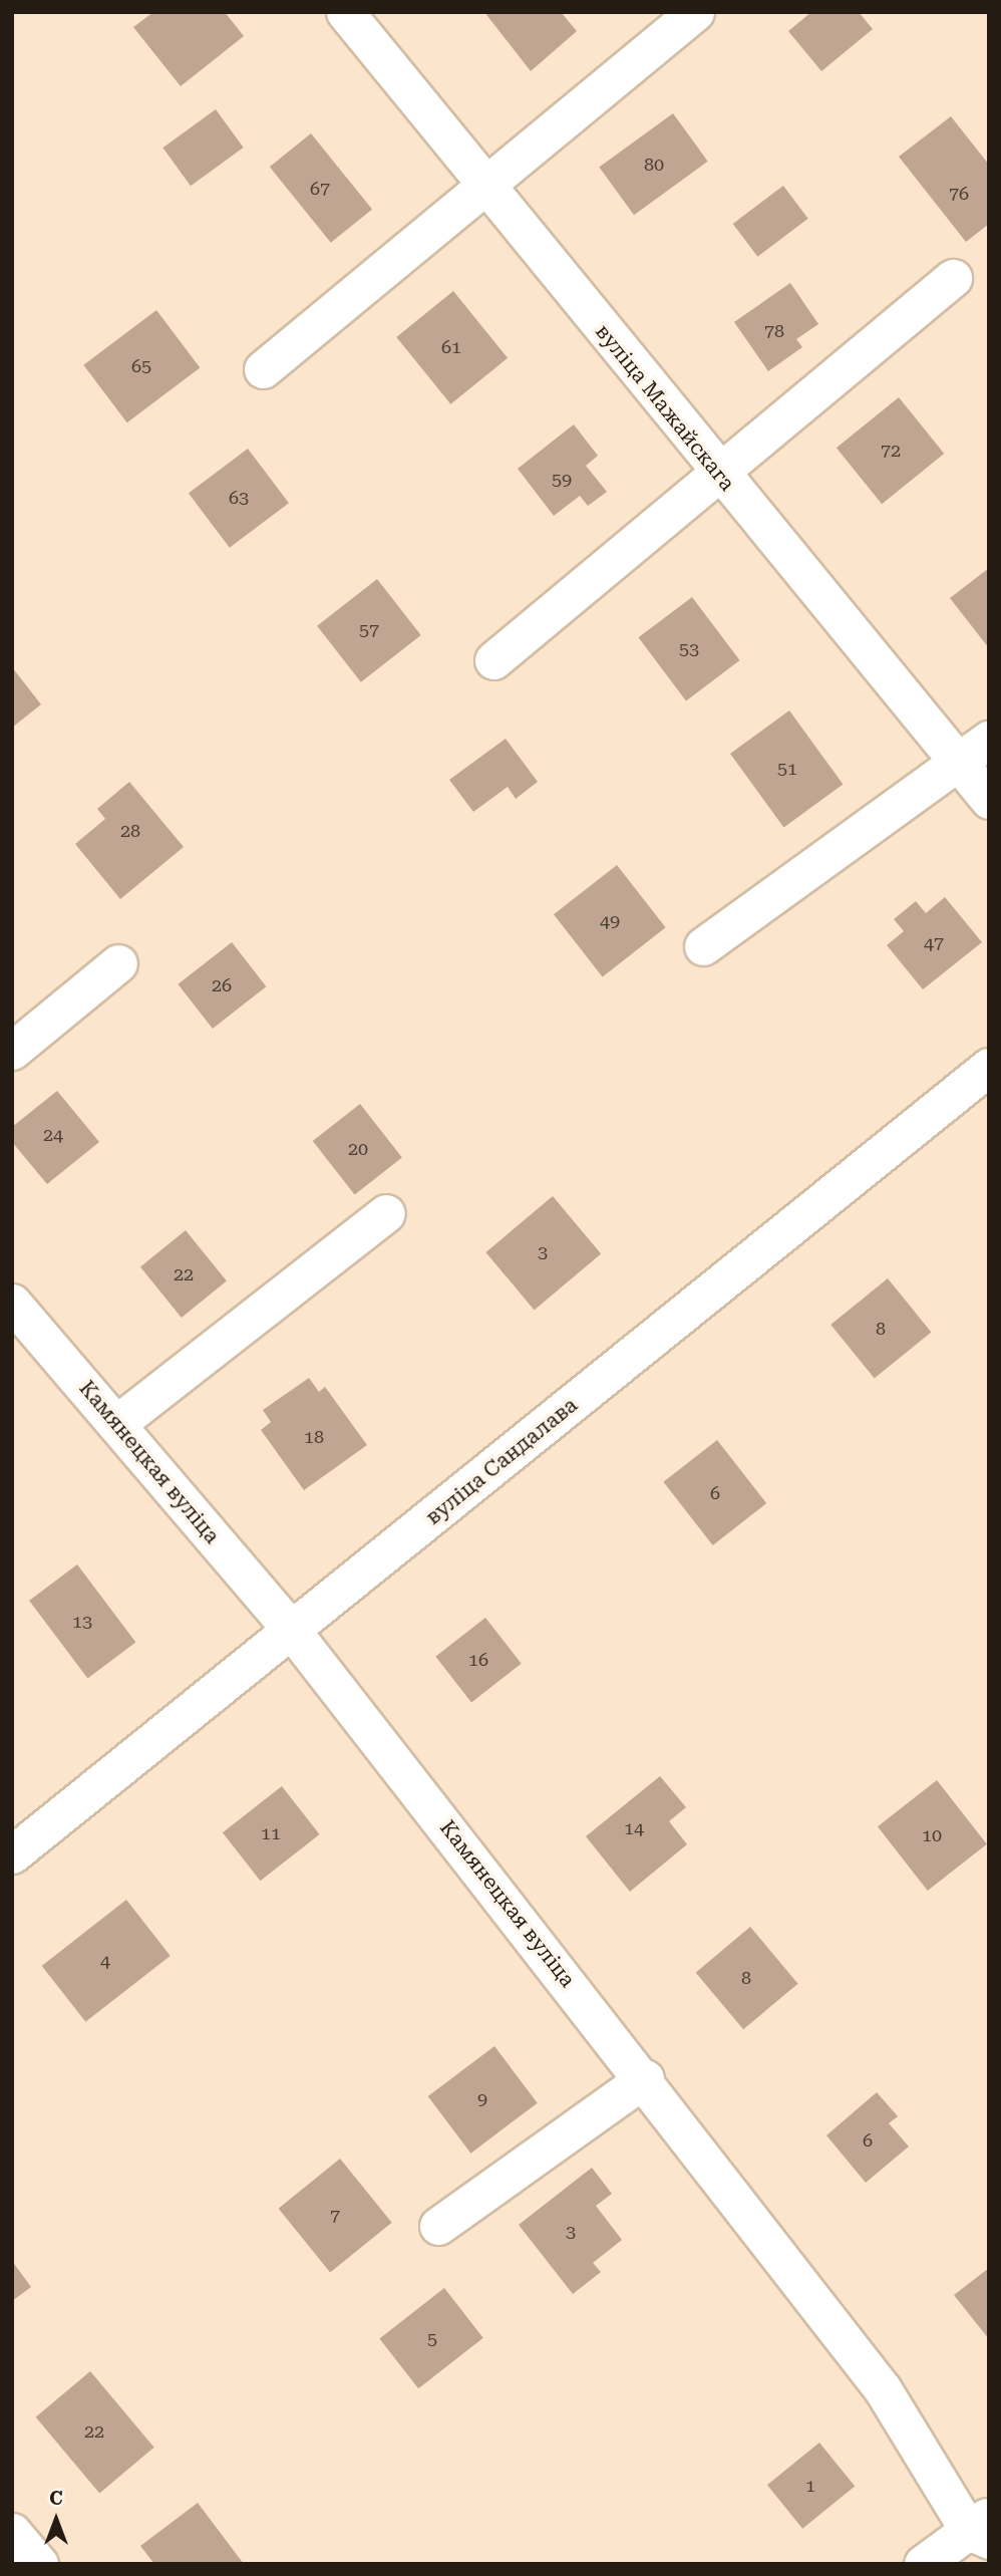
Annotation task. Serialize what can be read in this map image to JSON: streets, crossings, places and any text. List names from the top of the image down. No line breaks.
{"streets":{"street":["вуліца Мажайскага","вуліца Сандалава","Камянецкая вуліца"]},"crossings":[["вуліца Сандалава","Камянецкая вуліца"]],"house_numbers":["80","67","76","78","61","65","72","59","63","57","53","51","28","49","47","26","24","20","3","22","8","18","6","13","16","14","11","10","4","8","9","6","7","3","5","22","1"],"north":"top"}
